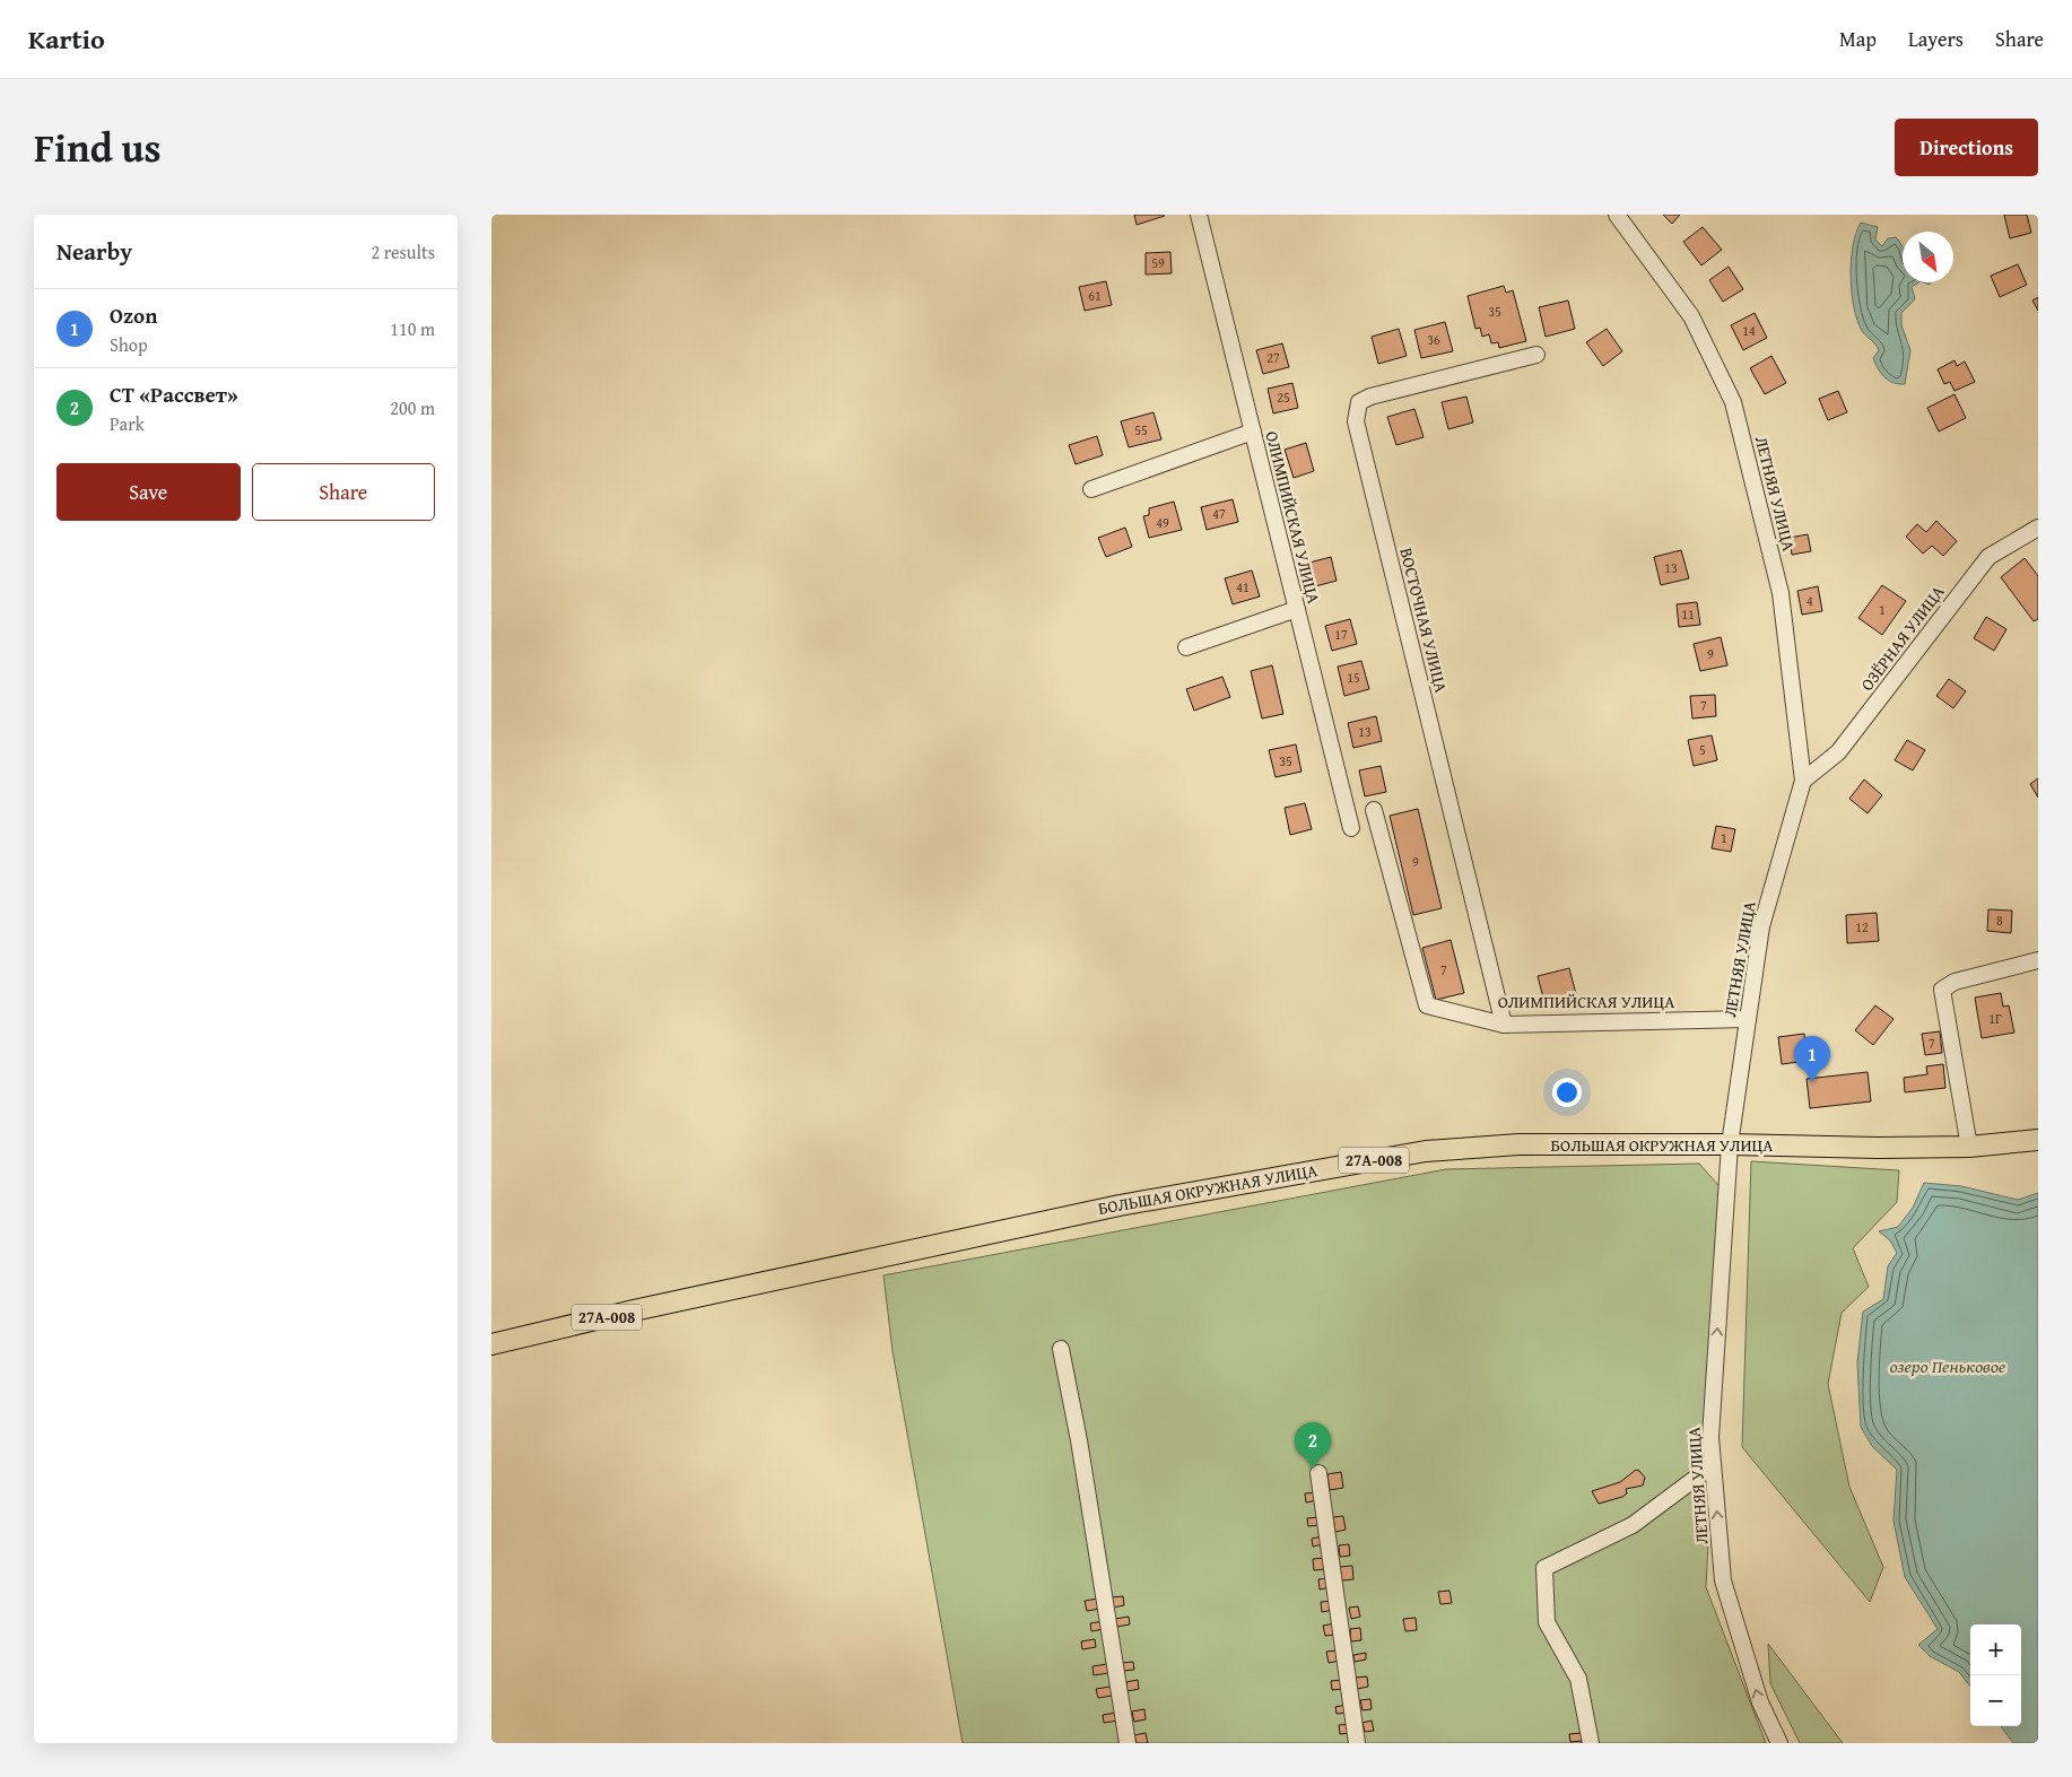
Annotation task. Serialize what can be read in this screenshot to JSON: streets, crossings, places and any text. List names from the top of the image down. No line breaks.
{"streets":{"main road":["БОЛЬШАЯ ОКРУЖНАЯ УЛИЦА","27А-008"],"street":["ЛЕТНЯЯ УЛИЦА","ОЛИМПИЙСКАЯ УЛИЦА","ВОСТОЧНАЯ УЛИЦА","ОЗЁРНАЯ УЛИЦА"]},"crossings":[["ЛЕТНЯЯ УЛИЦА","ОЛИМПИЙСКАЯ УЛИЦА"],["ЛЕТНЯЯ УЛИЦА","ОЗЁРНАЯ УЛИЦА"],["ЛЕТНЯЯ УЛИЦА","БОЛЬШАЯ ОКРУЖНАЯ УЛИЦА"],["ОЛИМПИЙСКАЯ УЛИЦА","ВОСТОЧНАЯ УЛИЦА"]],"one_way":["ЛЕТНЯЯ УЛИЦА"],"water":["озеро Пеньковое"],"house_numbers":["59","61","35","14","36","27","25","55","47","49","13","41","4","1","11","17","9","15","7","13","5","35","1","9","8","12","7","1Г","7"],"north":"bottom right","page":{"header":"Kartio","nav":["Map","Layers","Share"],"title":"Find us","buttons":["Directions",["Save","Share"]],"heading":["Nearby","2 results"],"list":[{"mark":"1","name":"Ozon","note":"Shop","value":"110 m"},{"mark":"2","name":"СТ «Рассвет»","note":"Park","value":"200 m"}],"pins":["1","2"],"map_buttons":["+","−"]}}
